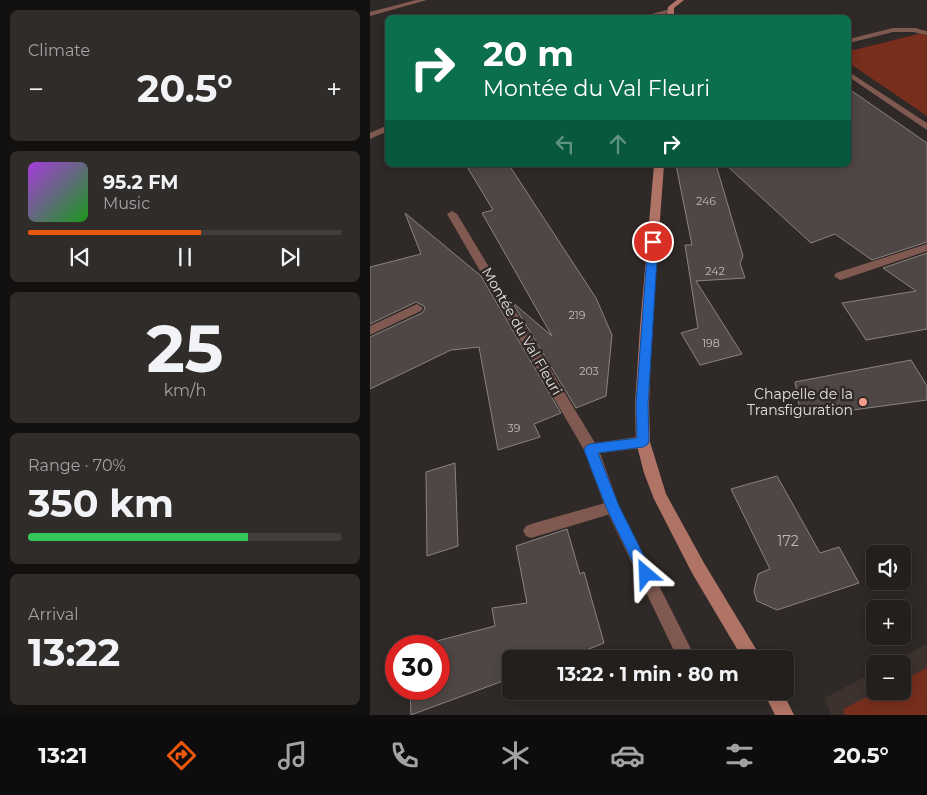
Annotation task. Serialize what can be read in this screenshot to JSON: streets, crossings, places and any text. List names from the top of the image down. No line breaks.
{"streets":{"street":["Montée du Val Fleuri"]},"places":["Chapelle de la Transfiguration"],"house_numbers":["246","242","219","198","203","39","172"],"page":{"tile":["Climate",["25","km/h"],["Range · 70%","350 km"],["Arrival","13:22"]],"turn":["20 m","Montée du Val Fleuri"],"heat":["−","20.5°","+"],"song":["95.2 FM","Music"],"map_buttons":["+","−"],"limit":"30","trip":"13:22 · 1 min · 80 m","tabs":["13:21","20.5°"]}}
